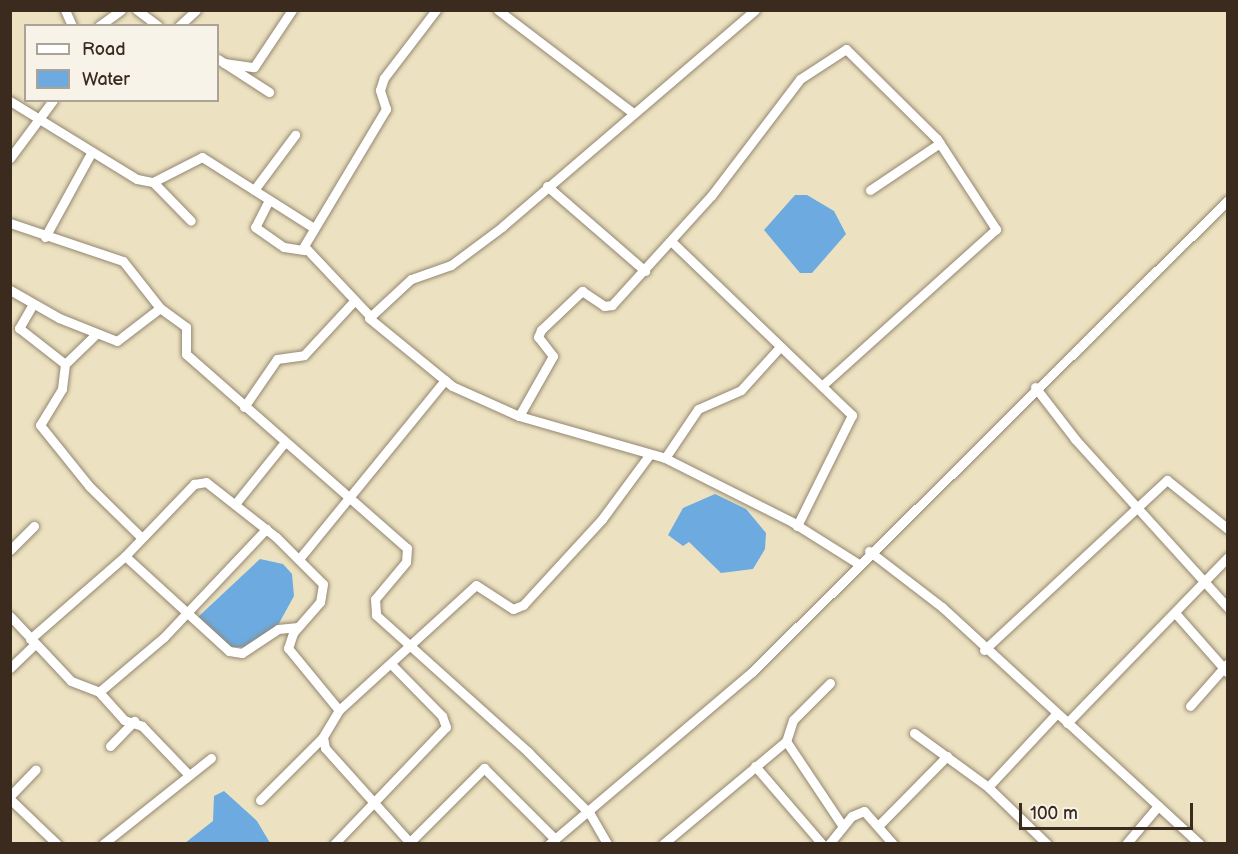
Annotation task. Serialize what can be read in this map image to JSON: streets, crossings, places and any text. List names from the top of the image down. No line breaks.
{"legend":["Road","Water"],"scale_bar":"100 m"}
